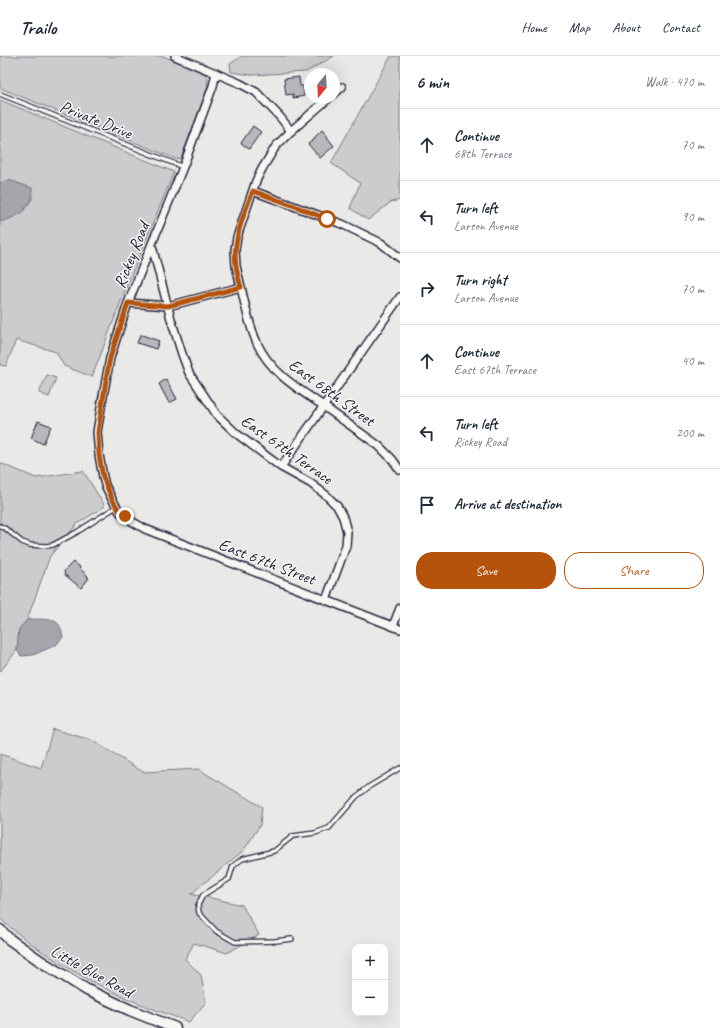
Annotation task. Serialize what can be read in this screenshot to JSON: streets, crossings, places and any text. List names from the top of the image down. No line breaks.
{"streets":{"street":["Rickey Road","East 68th Street","East 67th Terrace","East 67th Street","Little Blue Road"],"lane":["Private Drive"]},"crossings":[["Private Drive","Rickey Road"],["Rickey Road","East 67th Terrace"],["Rickey Road","East 67th Street"],["East 67th Terrace","East 67th Street"]],"north":"bottom","page":{"header":"Trailo","nav":["Home","Map","About","Contact"],"heading":["6 min","Walk · 470 m"],"list":[["Continue","68th Terrace","70 m"],["Turn left","Larson Avenue","90 m"],["Turn right","Larson Avenue","70 m"],["Continue","East 67th Terrace","40 m"],["Turn left","Rickey Road","200 m"],"Arrive at destination"],"buttons":["Save","Share"],"map_buttons":["+","−"]}}
